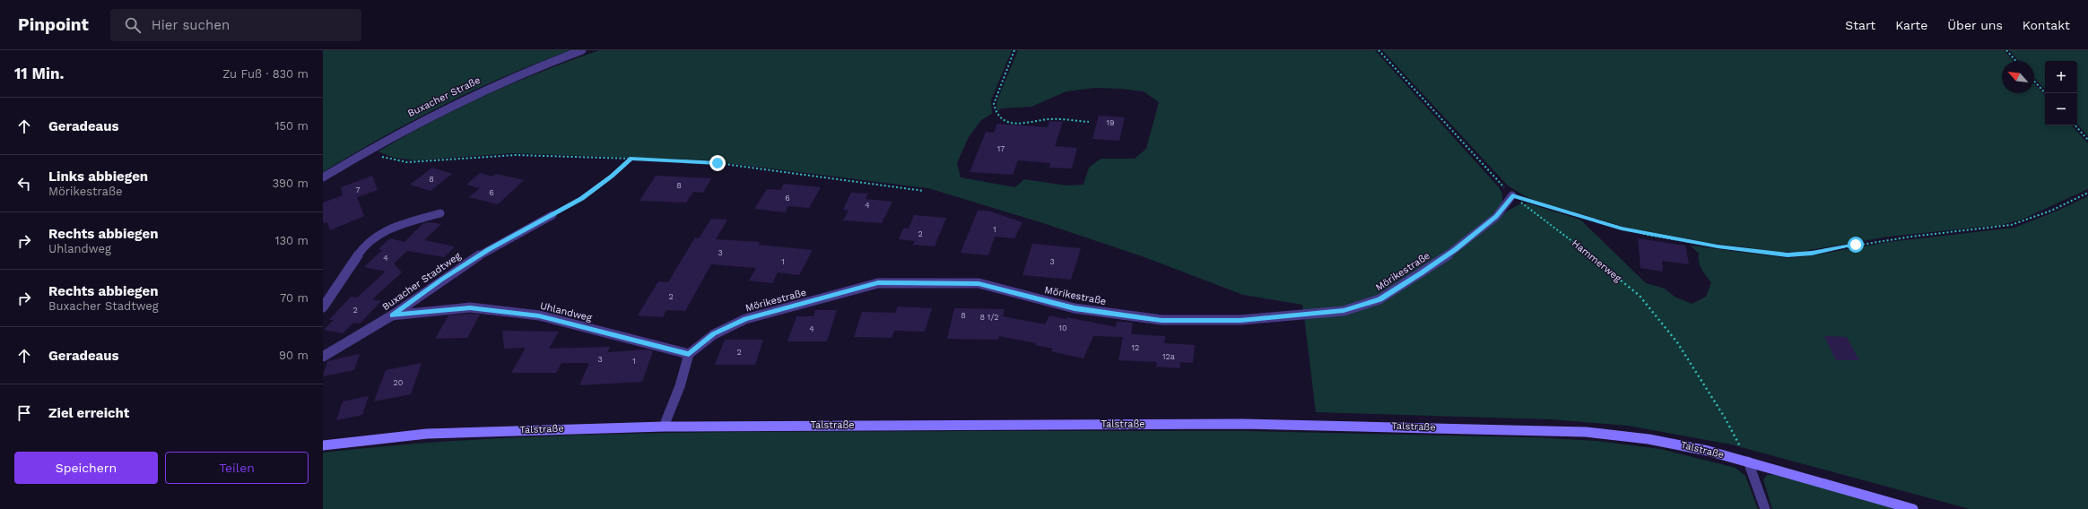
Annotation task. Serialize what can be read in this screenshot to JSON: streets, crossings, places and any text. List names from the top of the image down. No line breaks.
{"streets":{"street":["Buxacher Straße","Mörikestraße","Buxacher Stadtweg","Uhlandweg","Talstraße"],"path":["Hammerweg"]},"crossings":[["Hammerweg","Mörikestraße"],["Hammerweg","Talstraße"],["Mörikestraße","Uhlandweg"],["Buxacher Stadtweg","Uhlandweg"]],"house_numbers":["19","17","8","8","7","6","6","4","1","2","3","4","1","3","2","2","8","8 1/2","10","4","12","2","12a","3","1","20"],"north":"top left","page":{"header":"Pinpoint","search":"Hier suchen","nav":["Start","Karte","Über uns","Kontakt"],"heading":["11 Min.","Zu Fuß · 830 m"],"map_buttons":["+","−"],"list":[["Geradeaus","150 m"],["Links abbiegen","Mörikestraße","390 m"],["Rechts abbiegen","Uhlandweg","130 m"],["Rechts abbiegen","Buxacher Stadtweg","70 m"],["Geradeaus","90 m"],"Ziel erreicht"],"buttons":["Speichern","Teilen"]}}
